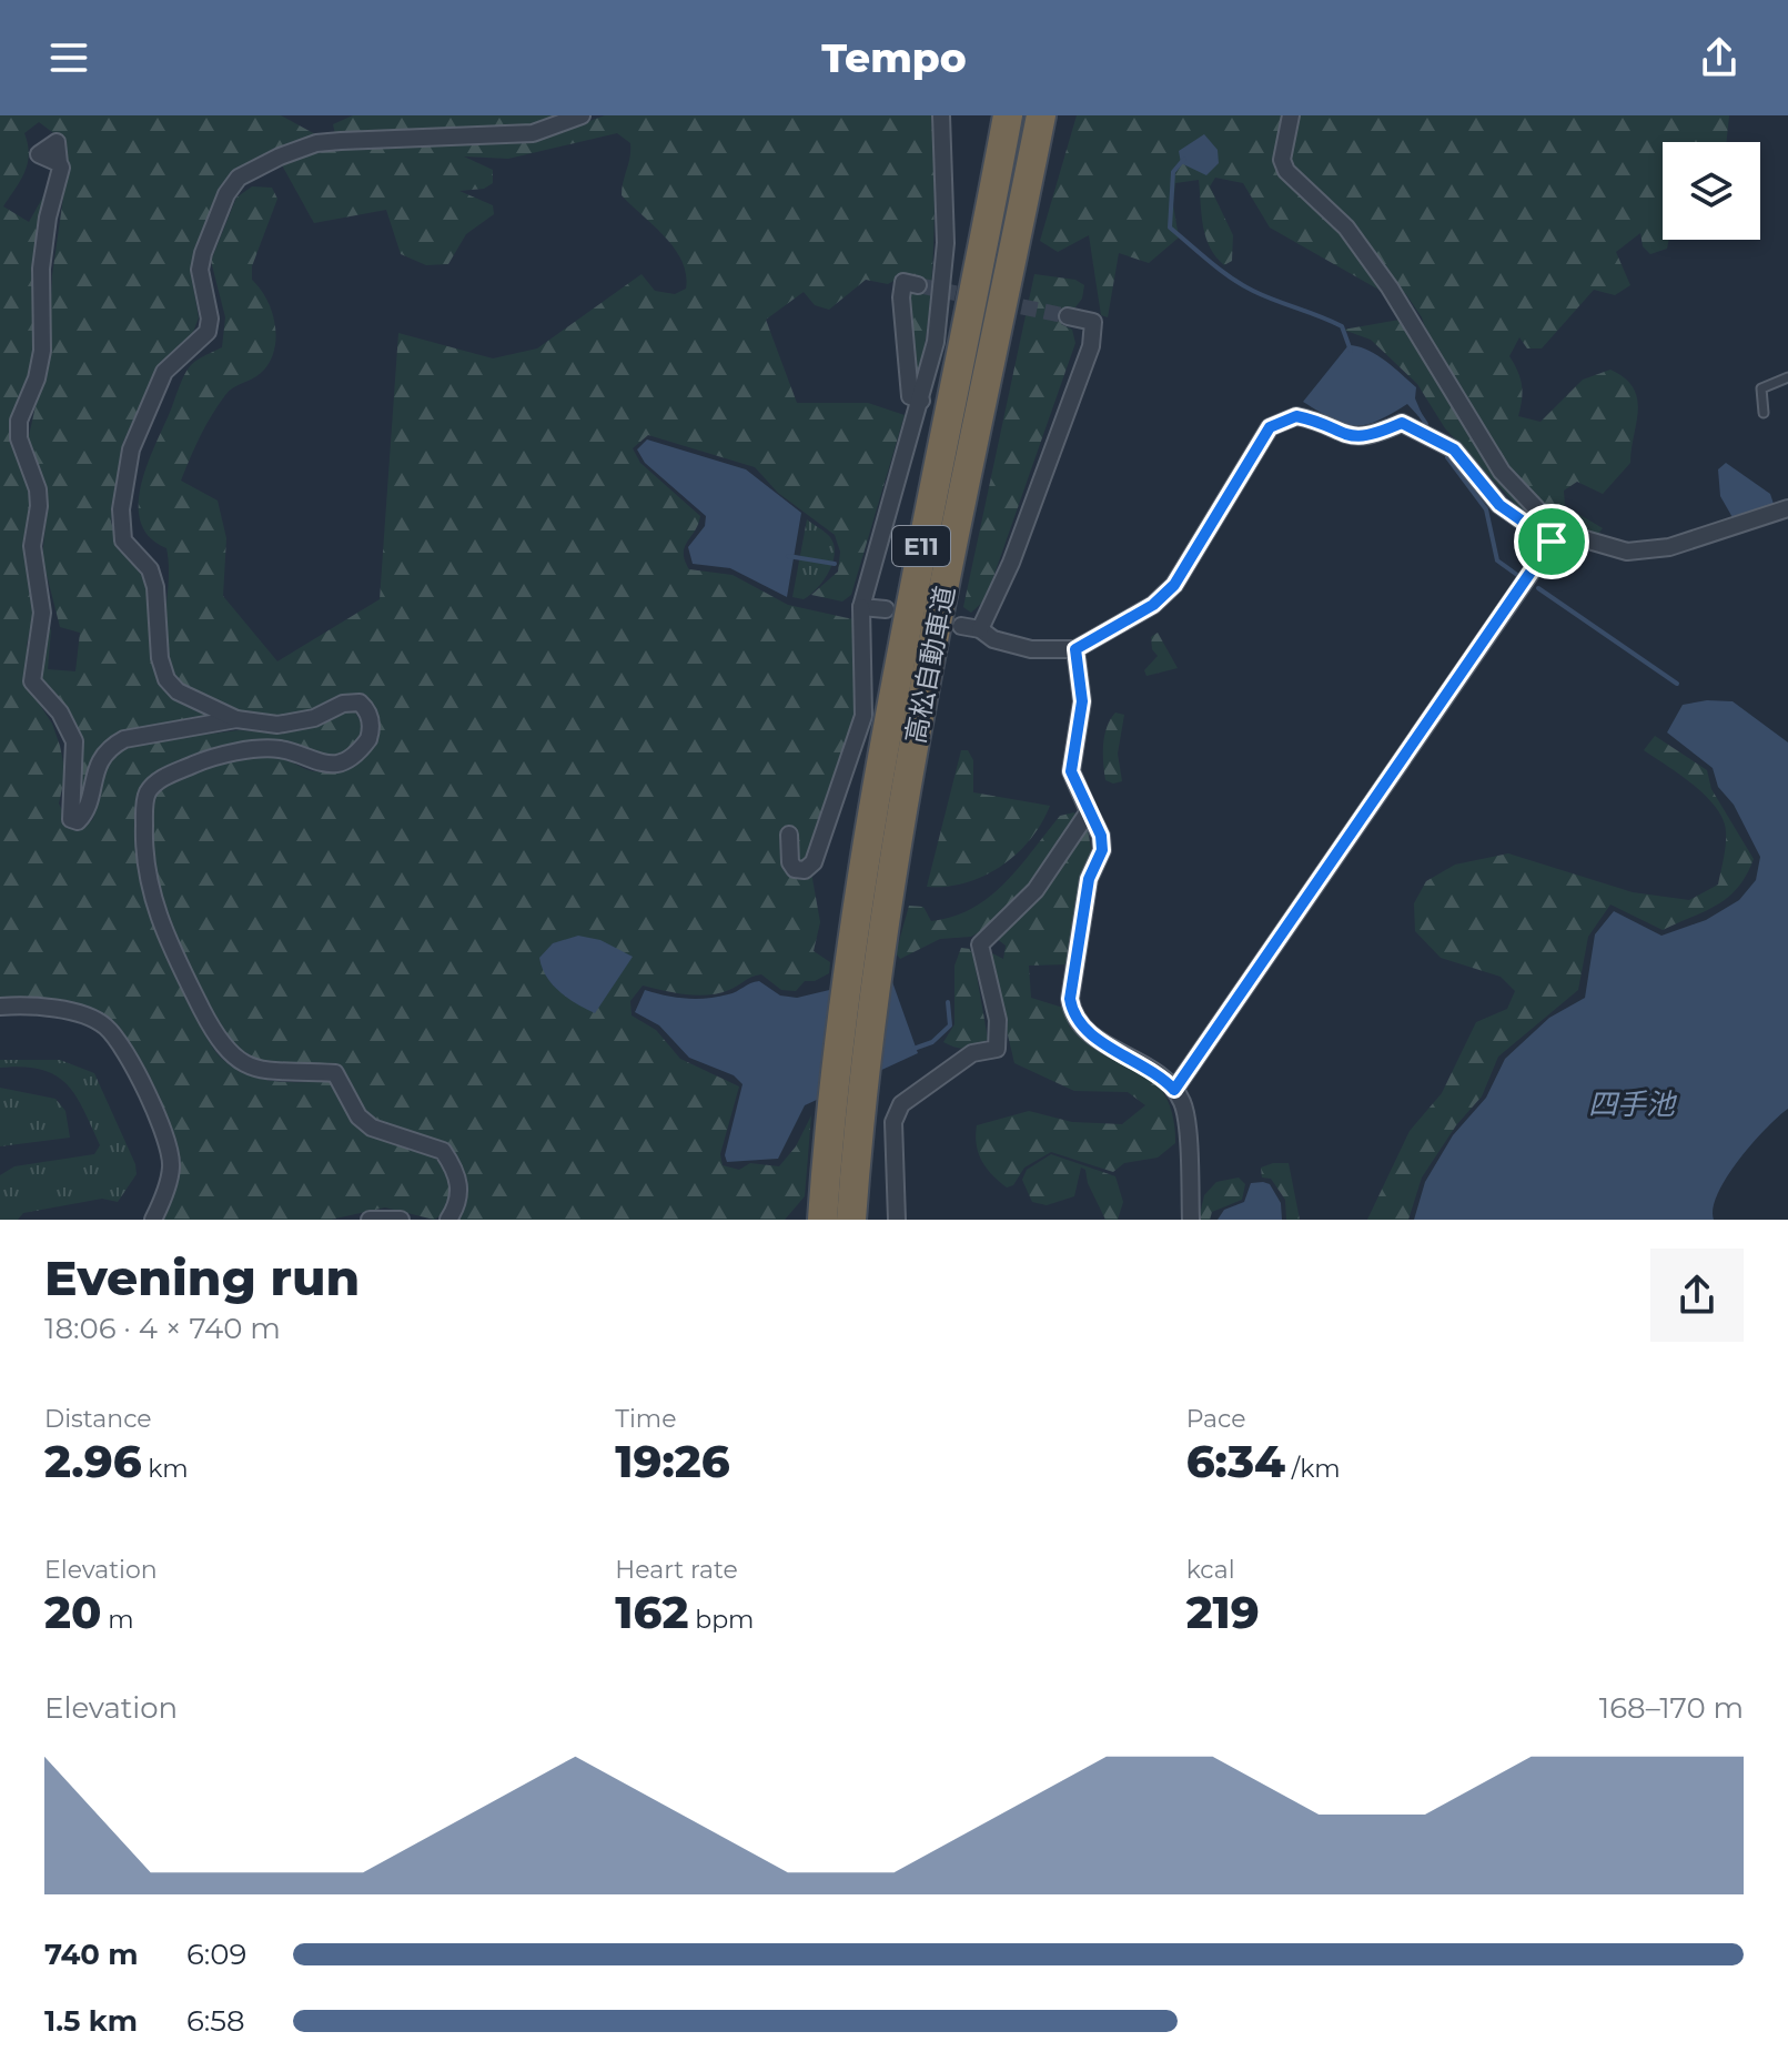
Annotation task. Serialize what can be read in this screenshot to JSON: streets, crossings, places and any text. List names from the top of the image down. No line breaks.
{"streets":{"highway":["E11","高松自動車道"]},"water":["四手池"],"page":{"header":"Tempo","heading":["Evening run","18:06 · 4 × 740 m"],"stats":[["Distance","2.96 km"],["Time","19:26"],["Pace","6:34 /km"],["Elevation","20 m"],["Heart rate","162 bpm"],["kcal","219"]],"chart":["Elevation","168–170 m"],"list":[{"name":"740 m","note":"6:09"},{"name":"1.5 km","note":"6:58"}]}}
